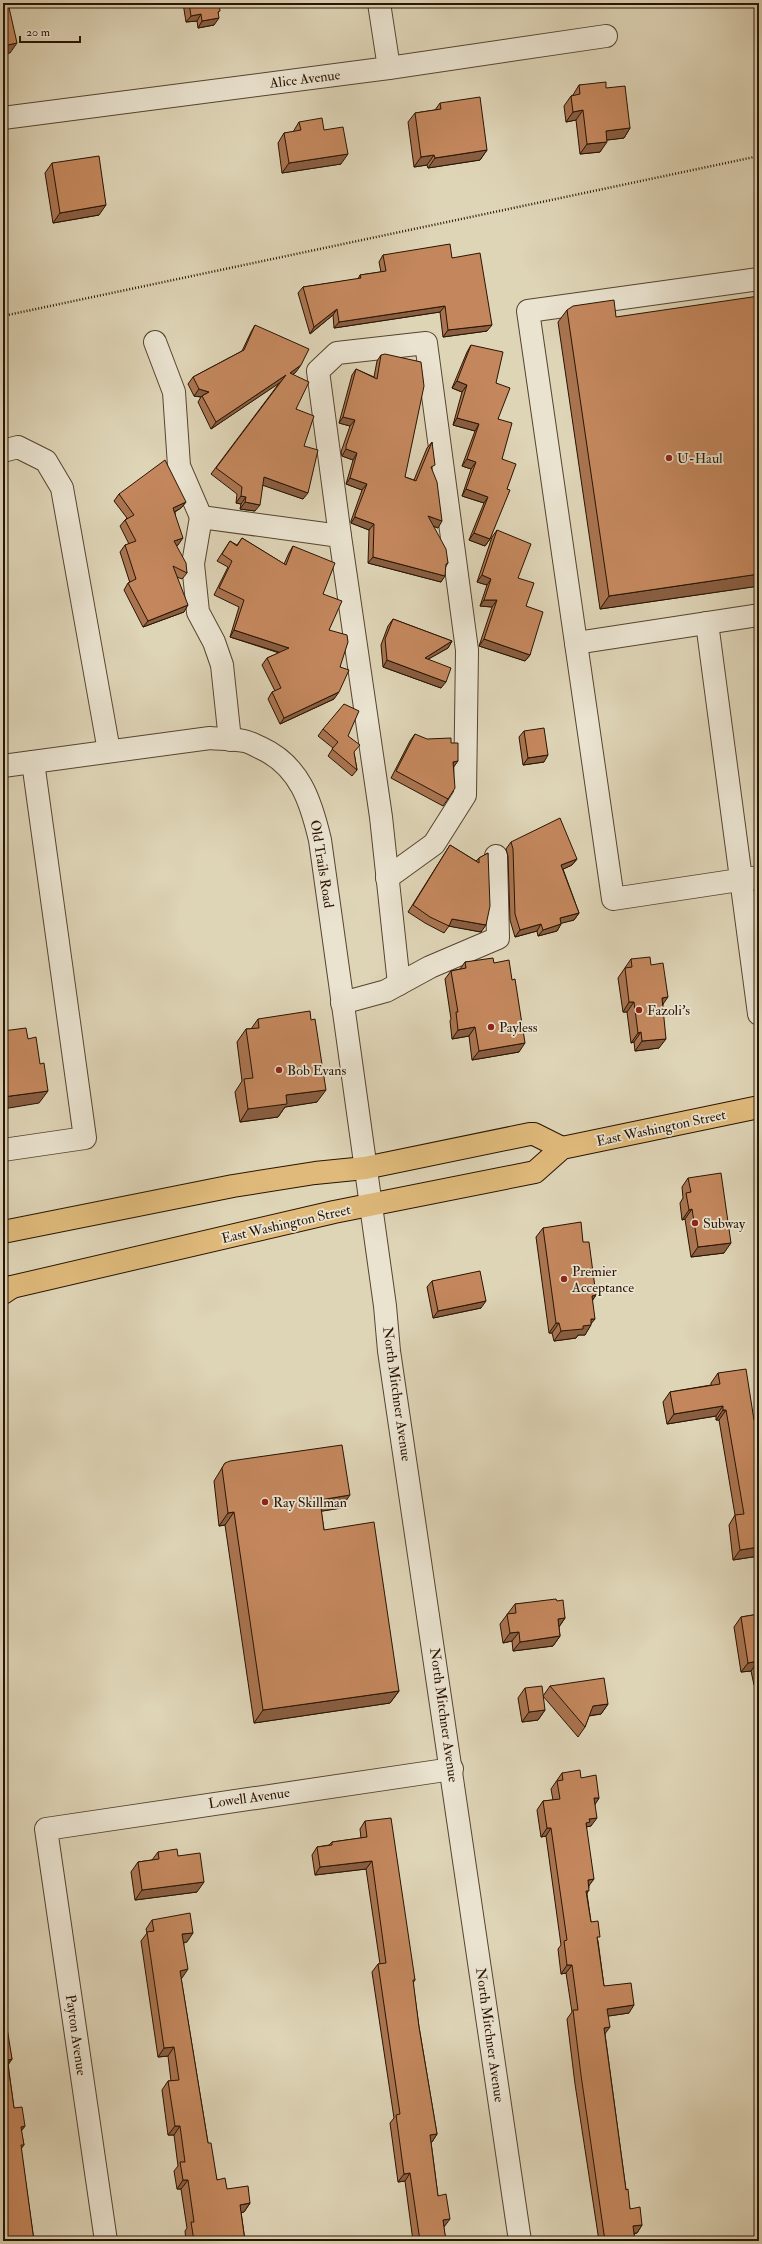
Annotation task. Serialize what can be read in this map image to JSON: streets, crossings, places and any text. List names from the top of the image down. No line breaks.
{"streets":{"main road":["East Washington Street"],"street":["Alice Avenue","Old Trails Road","North Mitchner Avenue","Lowell Avenue","Payton Avenue"]},"crossings":[["Old Trails Road","East Washington Street"],["Old Trails Road","North Mitchner Avenue"],["East Washington Street","North Mitchner Avenue"],["North Mitchner Avenue","Lowell Avenue"],["Lowell Avenue","Payton Avenue"]],"places":["U-Haul","Fazoli's","Payless","Bob Evans","Subway","Premier Acceptance","Ray Skillman"],"scale_bar":"20 m"}
